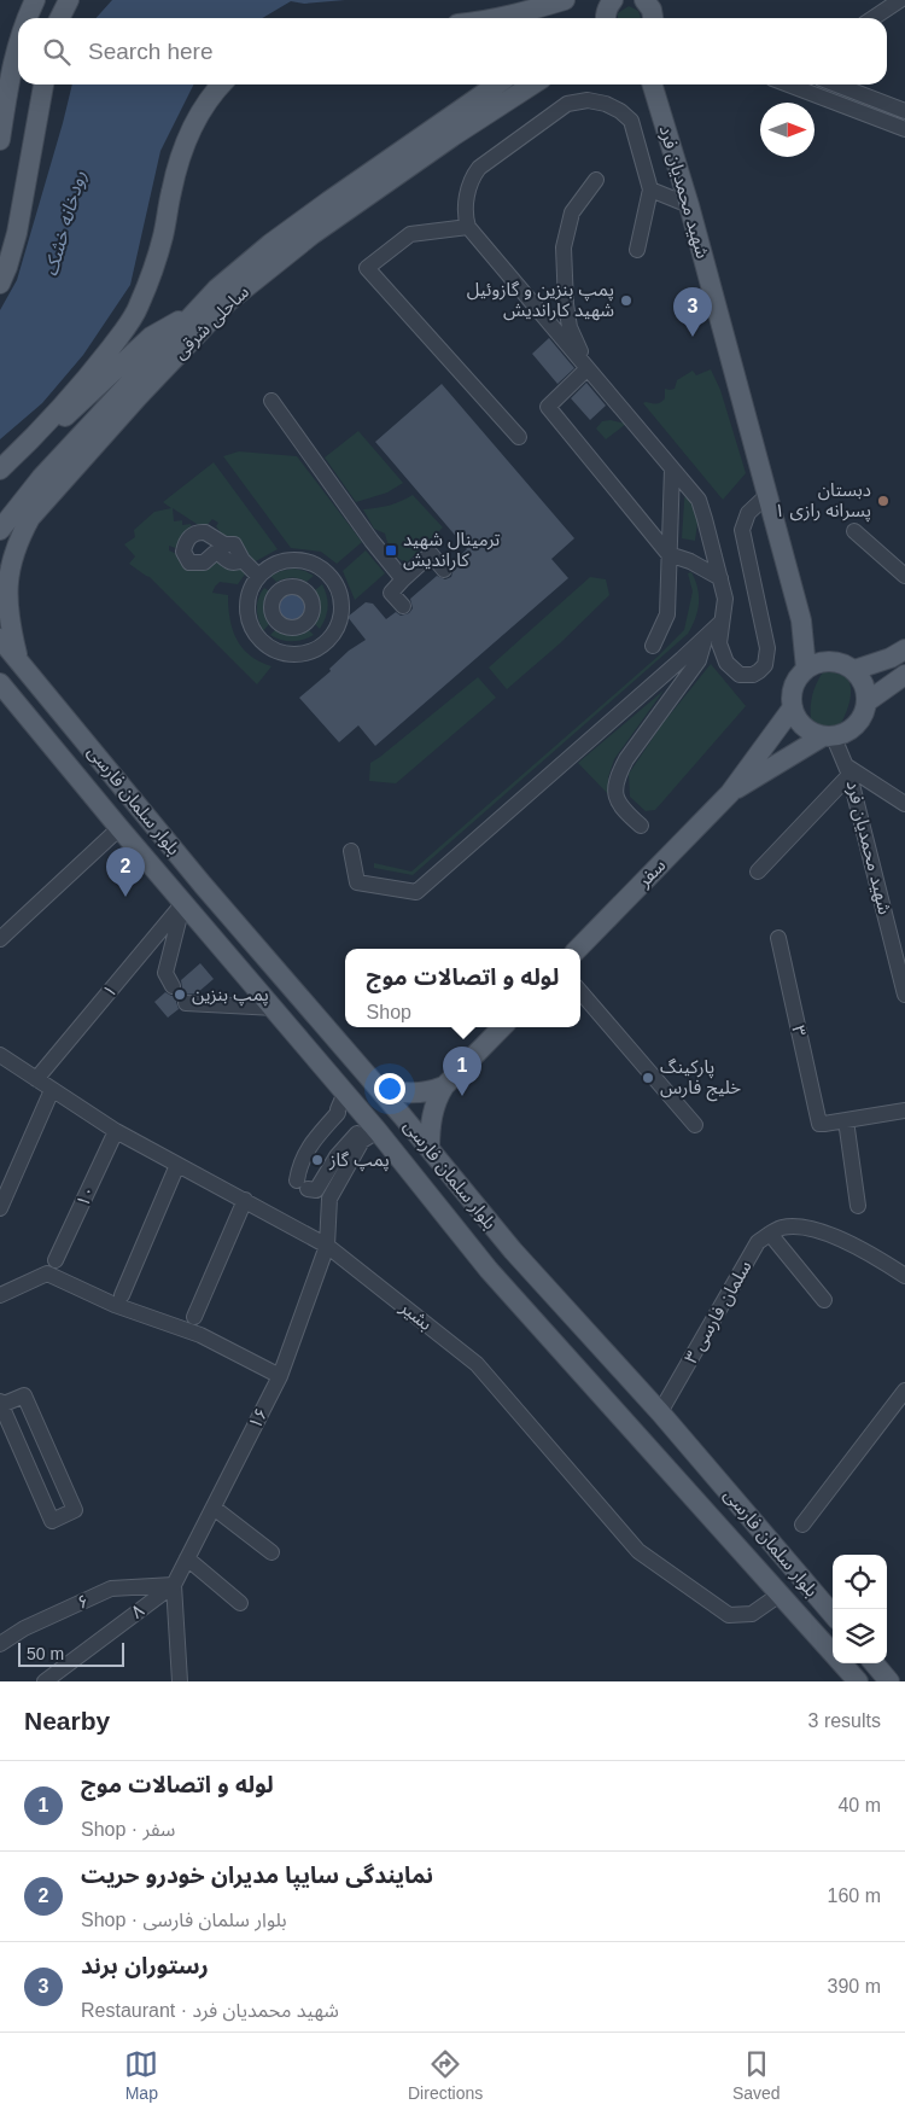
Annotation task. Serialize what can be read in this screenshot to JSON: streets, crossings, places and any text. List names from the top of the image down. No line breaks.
{"streets":{"main road":["شهید محمدیان فرد","ساحلی شرقی","بلوار سلمان فارسی","سفر"],"street":["۱","۳","۱۰","۳ سلمان فارسی","بشیر","۱۶","۶","۸"]},"crossings":[["شهید محمدیان فرد","سفر"],["ساحلی شرقی","بلوار سلمان فارسی"],["بلوار سلمان فارسی","۱"],["بلوار سلمان فارسی","۳ سلمان فارسی"],["بلوار سلمان فارسی","بشیر"],["بلوار سلمان فارسی","۱۶"],["۱","بشیر"],["۱۰","بشیر"],["بشیر","۱۶"],["۱۶","۶"],["۱۶","۸"],["۶","۸"]],"water":["رودخانه خشک"],"places":{"other":["پمپ بنزین و گازوئیل شهید کاراندیش","دبستان پسرانه رازی ۱","پمپ بنزین","پارکینگ خلیج فارس","پمپ گاز"],"transit":["ترمینال شهید کاراندیش"]},"scale_bar":"50 m","north":"right","page":{"search":"Search here","pins":["3","2","1"],"popup":["لوله و اتصالات موج","Shop"],"scale":"50 m","heading":["Nearby","3 results"],"list":[{"mark":"1","name":"لوله و اتصالات موج","note":"Shop · سفر","value":"40 m"},{"mark":"2","name":"نمایندگی سایپا مدیران خودرو حریت","note":"Shop · بلوار سلمان فارسی","value":"160 m"},{"mark":"3","name":"رستوران برند","note":"Restaurant · شهید محمدیان فرد","value":"390 m"}],"nav":["Map","Directions","Saved"]}}
